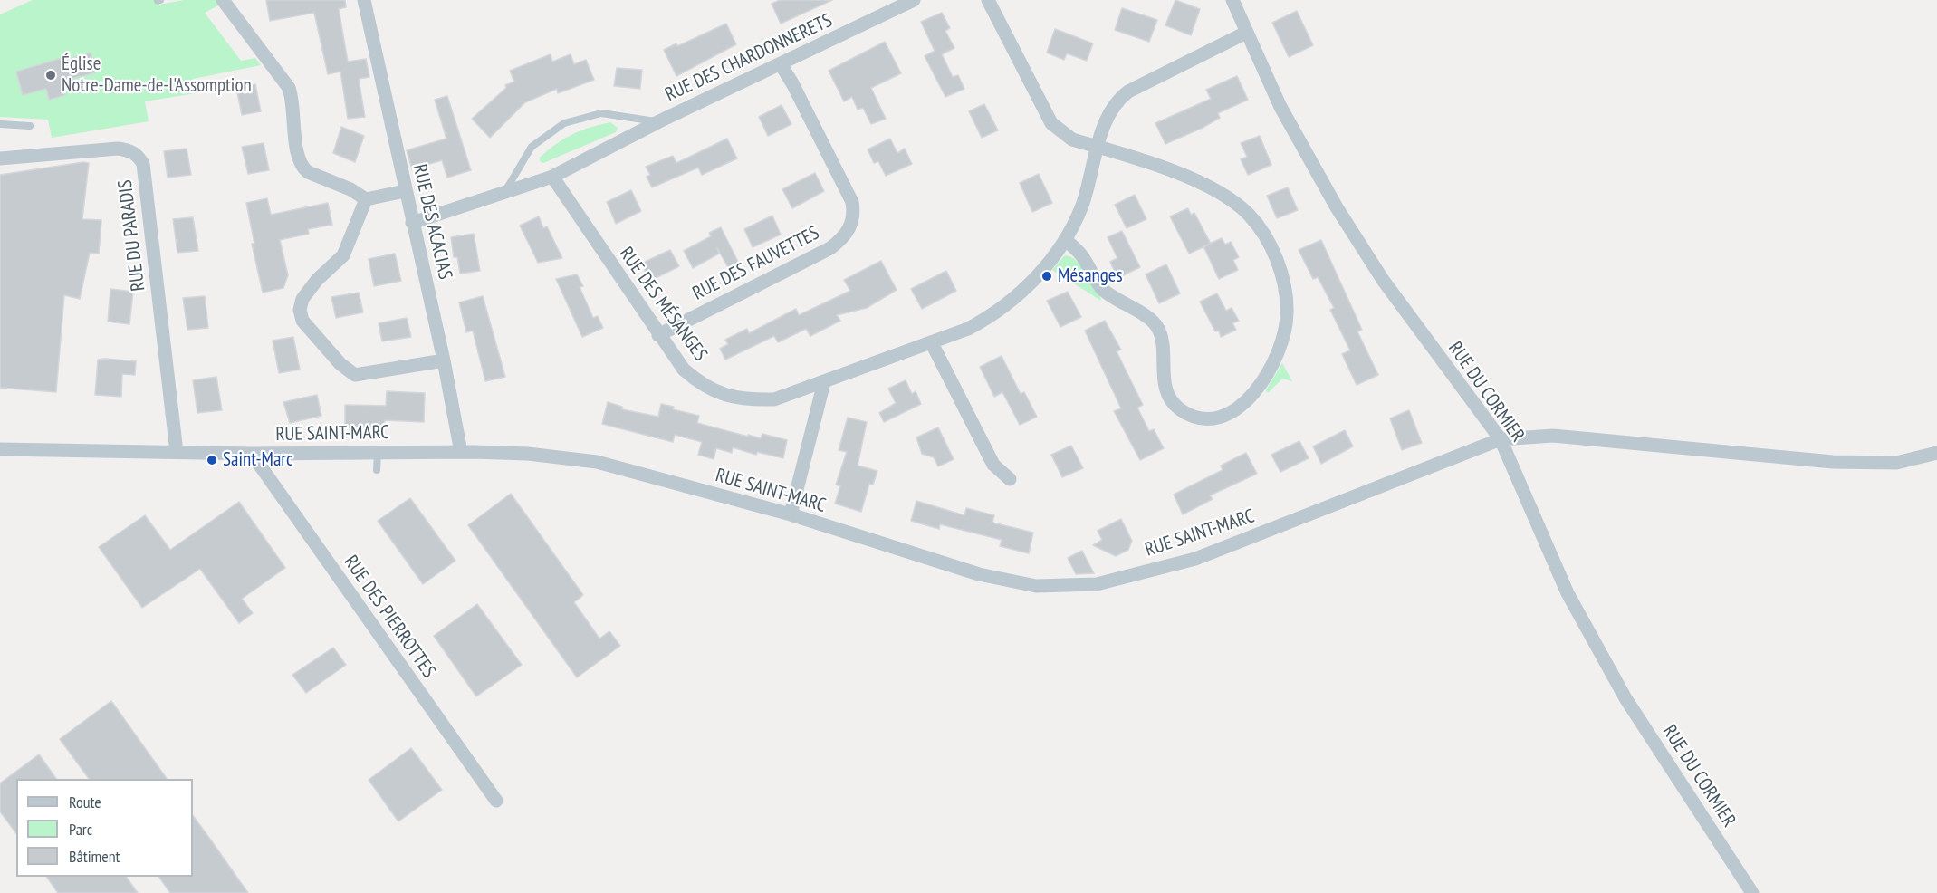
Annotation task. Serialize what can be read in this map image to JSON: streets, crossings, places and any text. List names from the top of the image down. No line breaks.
{"streets":{"street":["RUE DES CHARDONNERETS","RUE DES ACACIAS","RUE DU PARADIS","RUE DES FAUVETTES","RUE DES MÉSANGES","RUE DU CORMIER","RUE SAINT-MARC","RUE DES PIERROTTES"]},"crossings":[["RUE DES CHARDONNERETS","RUE DES ACACIAS"],["RUE DES CHARDONNERETS","RUE DES FAUVETTES"],["RUE DES CHARDONNERETS","RUE DES MÉSANGES"],["RUE DES ACACIAS","RUE SAINT-MARC"],["RUE DU PARADIS","RUE SAINT-MARC"],["RUE DES FAUVETTES","RUE DES MÉSANGES"],["RUE DES MÉSANGES","RUE DU CORMIER"],["RUE DU CORMIER","RUE SAINT-MARC"],["RUE SAINT-MARC","RUE DES PIERROTTES"]],"places":["Église Notre-Dame-de-l'Assomption","Mésanges","Saint-Marc"],"legend":["Route","Parc","Bâtiment"]}
